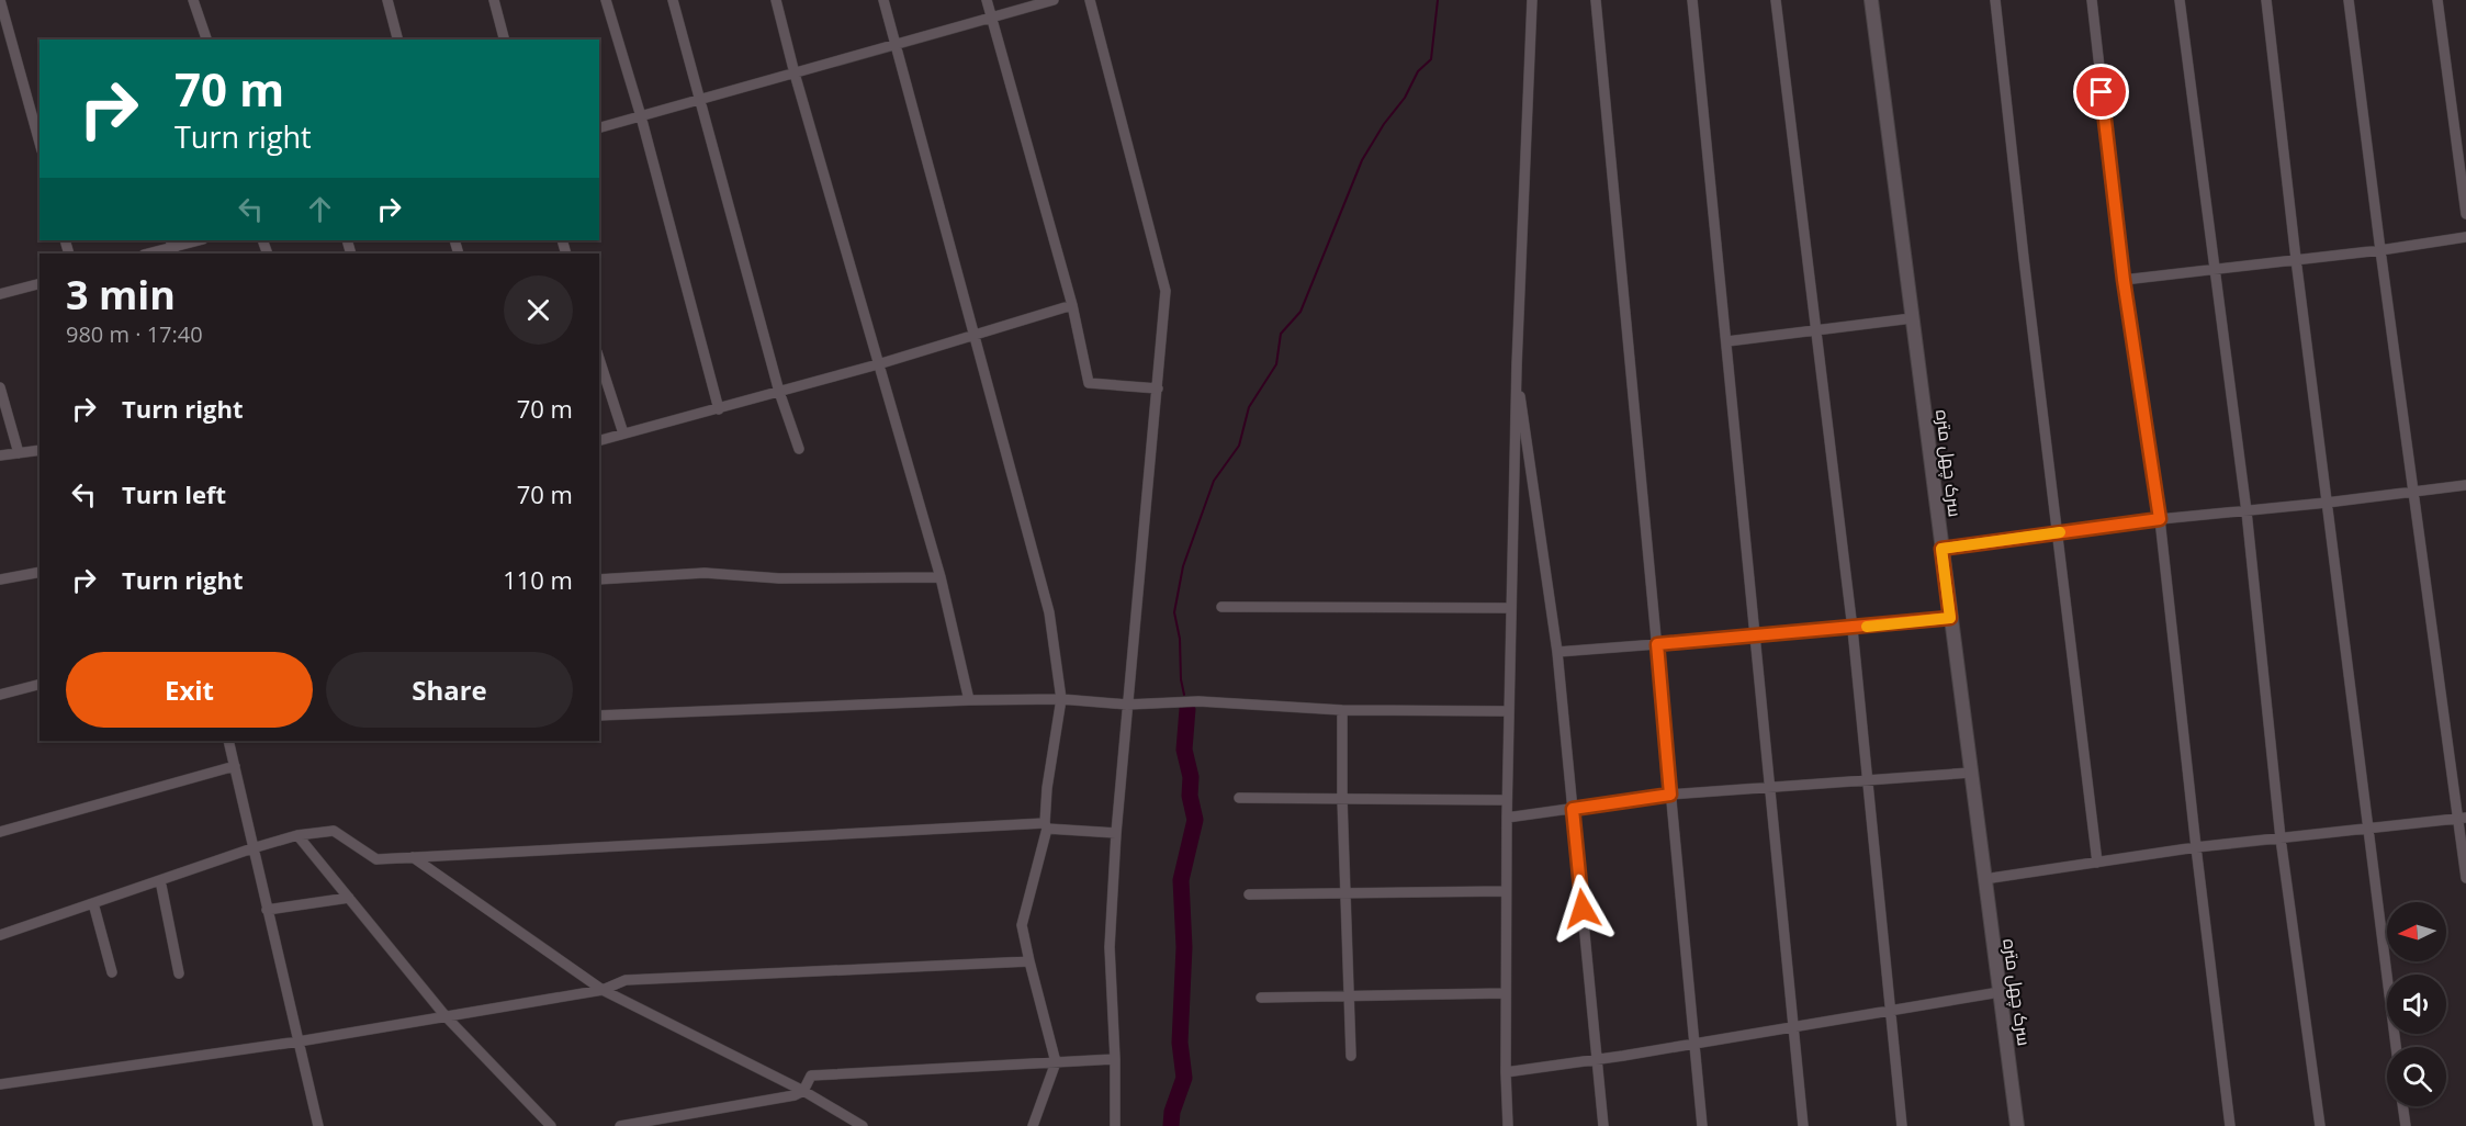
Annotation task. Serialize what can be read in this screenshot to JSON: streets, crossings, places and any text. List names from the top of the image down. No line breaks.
{"streets":{"street":["سرک چهل متره"]},"north":"left","page":{"turn":["70 m","Turn right"],"heading":["3 min","980 m · 17:40"],"list":[{"name":"Turn right","value":"70 m"},{"name":"Turn left","value":"70 m"},{"name":"Turn right","value":"110 m"}],"buttons":["Exit","Share"]}}
